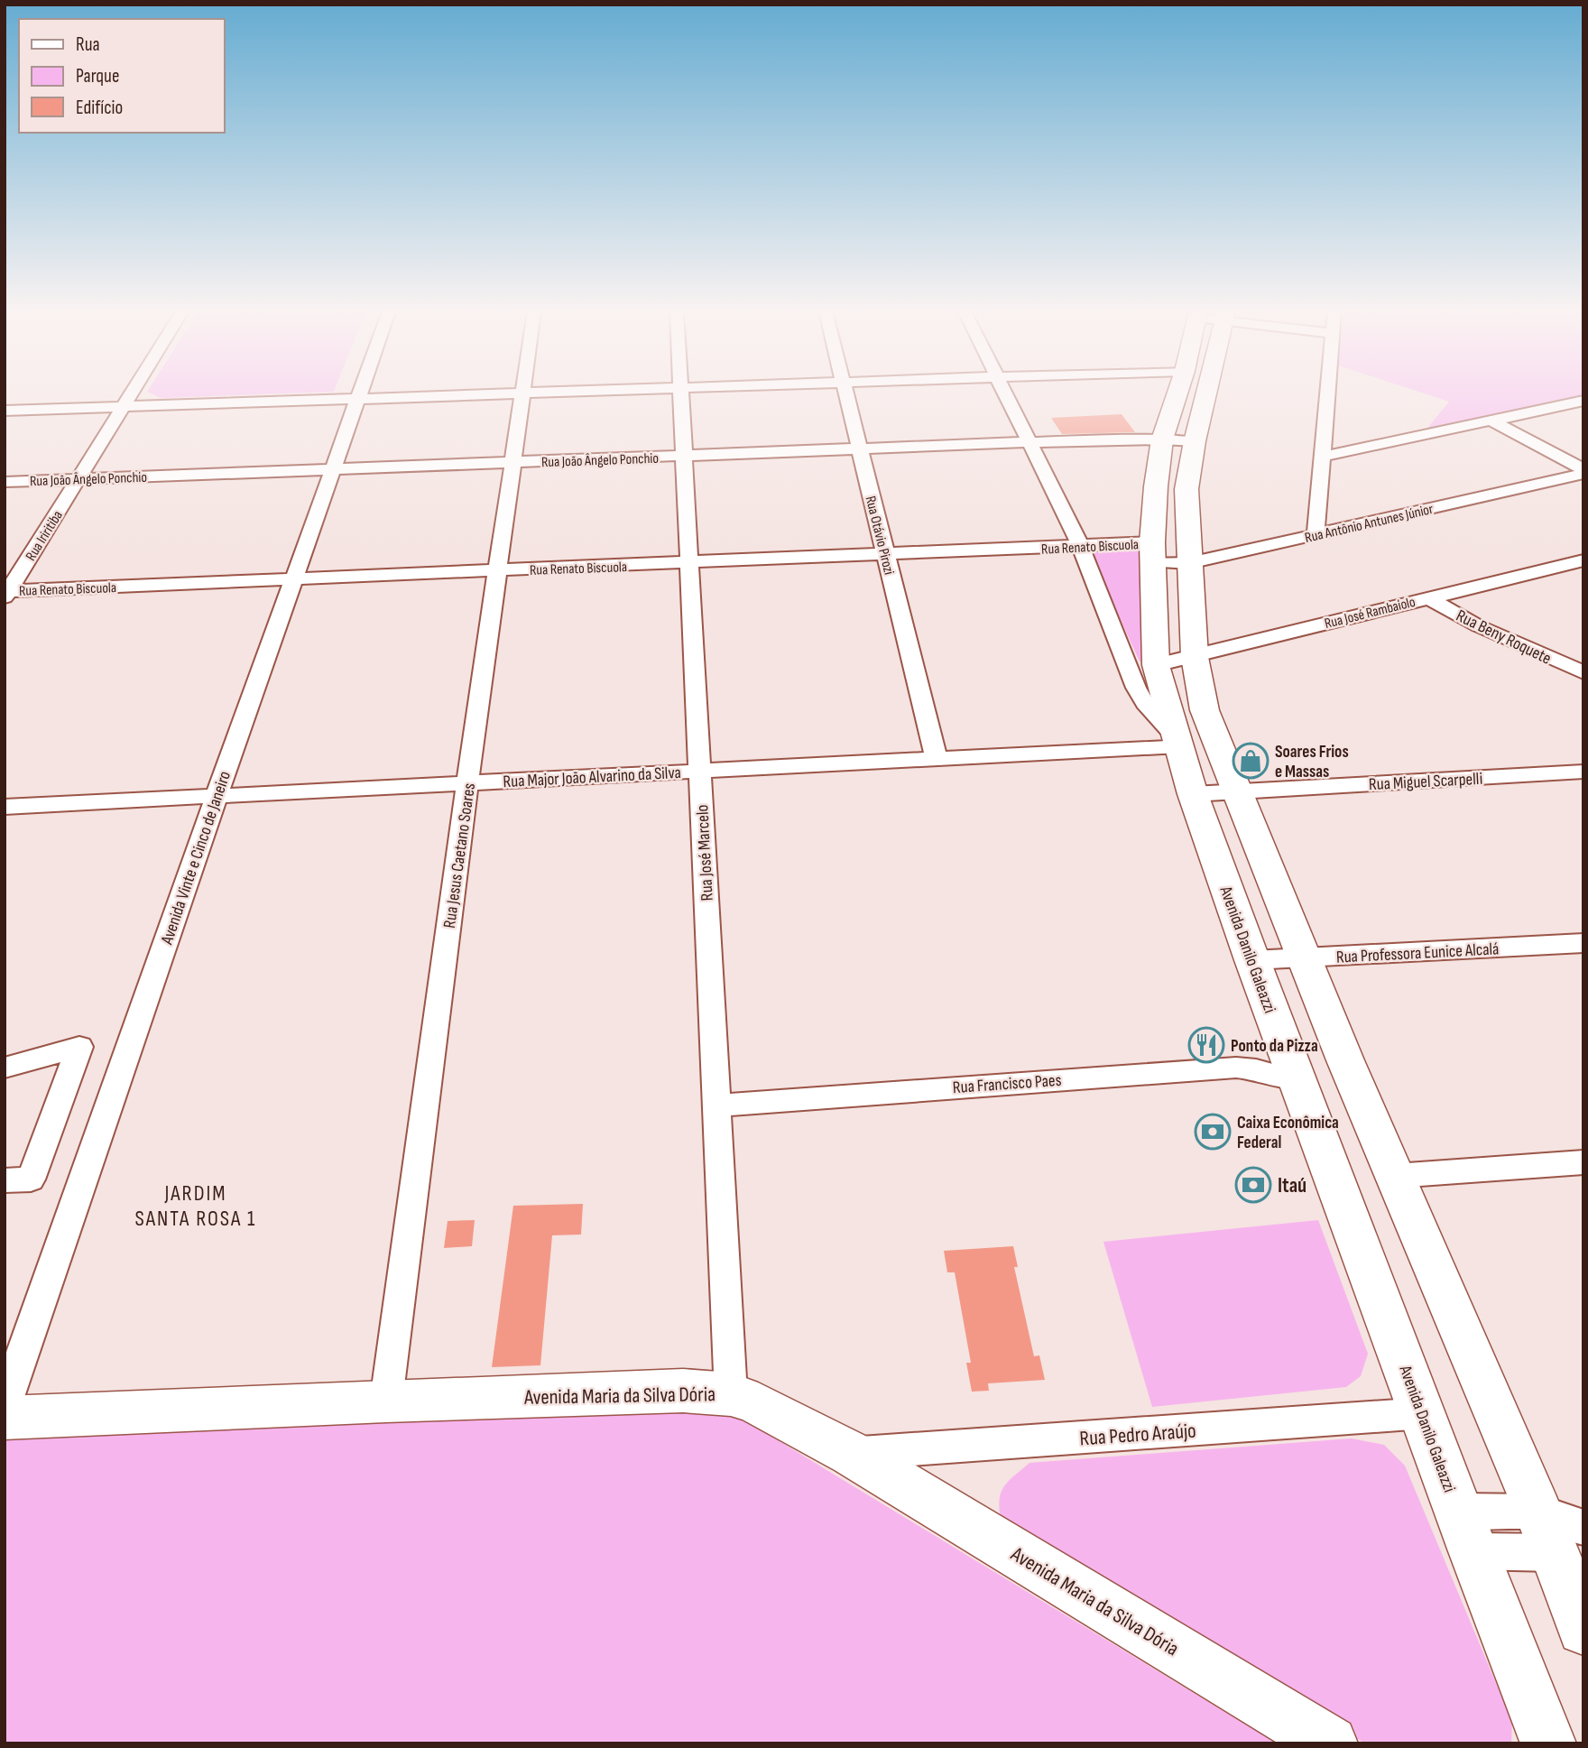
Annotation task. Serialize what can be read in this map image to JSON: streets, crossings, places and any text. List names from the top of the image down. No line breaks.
{"streets":{"main road":["Avenida Danilo Galeazzi","Avenida Maria da Silva Dória"],"street":["Rua João Ângelo Ponchio","Rua Antônio Antunes Júnior","Rua Iriritiba","Rua Otávio Pirozi","Rua Renato Biscuola","Rua José Rambaiolo","Rua Beny Roquete","Rua Major João Alvarino da Silva","Rua Miguel Scarpelli","Rua José Marcelo","Rua Jesus Caetano Soares","Avenida Vinte e Cinco de Janeiro","Rua Professora Eunice Alcalá","Rua Francisco Paes","Rua Pedro Araújo"]},"crossings":[["Rua João Ângelo Ponchio","Rua Iriritiba"],["Rua João Ângelo Ponchio","Rua Otávio Pirozi"],["Rua João Ângelo Ponchio","Rua José Marcelo"],["Rua João Ângelo Ponchio","Rua Jesus Caetano Soares"],["Rua João Ângelo Ponchio","Avenida Vinte e Cinco de Janeiro"],["Rua João Ângelo Ponchio","Avenida Danilo Galeazzi"],["Rua Antônio Antunes Júnior","Rua Renato Biscuola"],["Rua Antônio Antunes Júnior","Avenida Danilo Galeazzi"],["Rua Iriritiba","Rua Renato Biscuola"],["Rua Otávio Pirozi","Rua Renato Biscuola"],["Rua Otávio Pirozi","Rua Major João Alvarino da Silva"],["Rua Renato Biscuola","Rua José Marcelo"],["Rua Renato Biscuola","Rua Jesus Caetano Soares"],["Rua Renato Biscuola","Avenida Vinte e Cinco de Janeiro"],["Rua Renato Biscuola","Avenida Danilo Galeazzi"],["Rua José Rambaiolo","Rua Beny Roquete"],["Rua José Rambaiolo","Avenida Danilo Galeazzi"],["Rua Major João Alvarino da Silva","Rua José Marcelo"],["Rua Major João Alvarino da Silva","Rua Jesus Caetano Soares"],["Rua Major João Alvarino da Silva","Avenida Vinte e Cinco de Janeiro"],["Rua Major João Alvarino da Silva","Avenida Danilo Galeazzi"],["Rua Miguel Scarpelli","Avenida Danilo Galeazzi"],["Rua José Marcelo","Rua Francisco Paes"],["Rua José Marcelo","Avenida Maria da Silva Dória"],["Rua Jesus Caetano Soares","Avenida Maria da Silva Dória"],["Avenida Danilo Galeazzi","Rua Professora Eunice Alcalá"],["Avenida Danilo Galeazzi","Rua Francisco Paes"],["Avenida Danilo Galeazzi","Rua Pedro Araújo"],["Avenida Maria da Silva Dória","Rua Pedro Araújo"]],"districts":["JARDIM SANTA ROSA 1"],"places":{"shop":["Soares Frios e Massas"],"restaurant":["Ponto da Pizza"],"bank":["Caixa Econômica Federal","Itaú"]},"legend":["Rua","Parque","Edifício"]}
